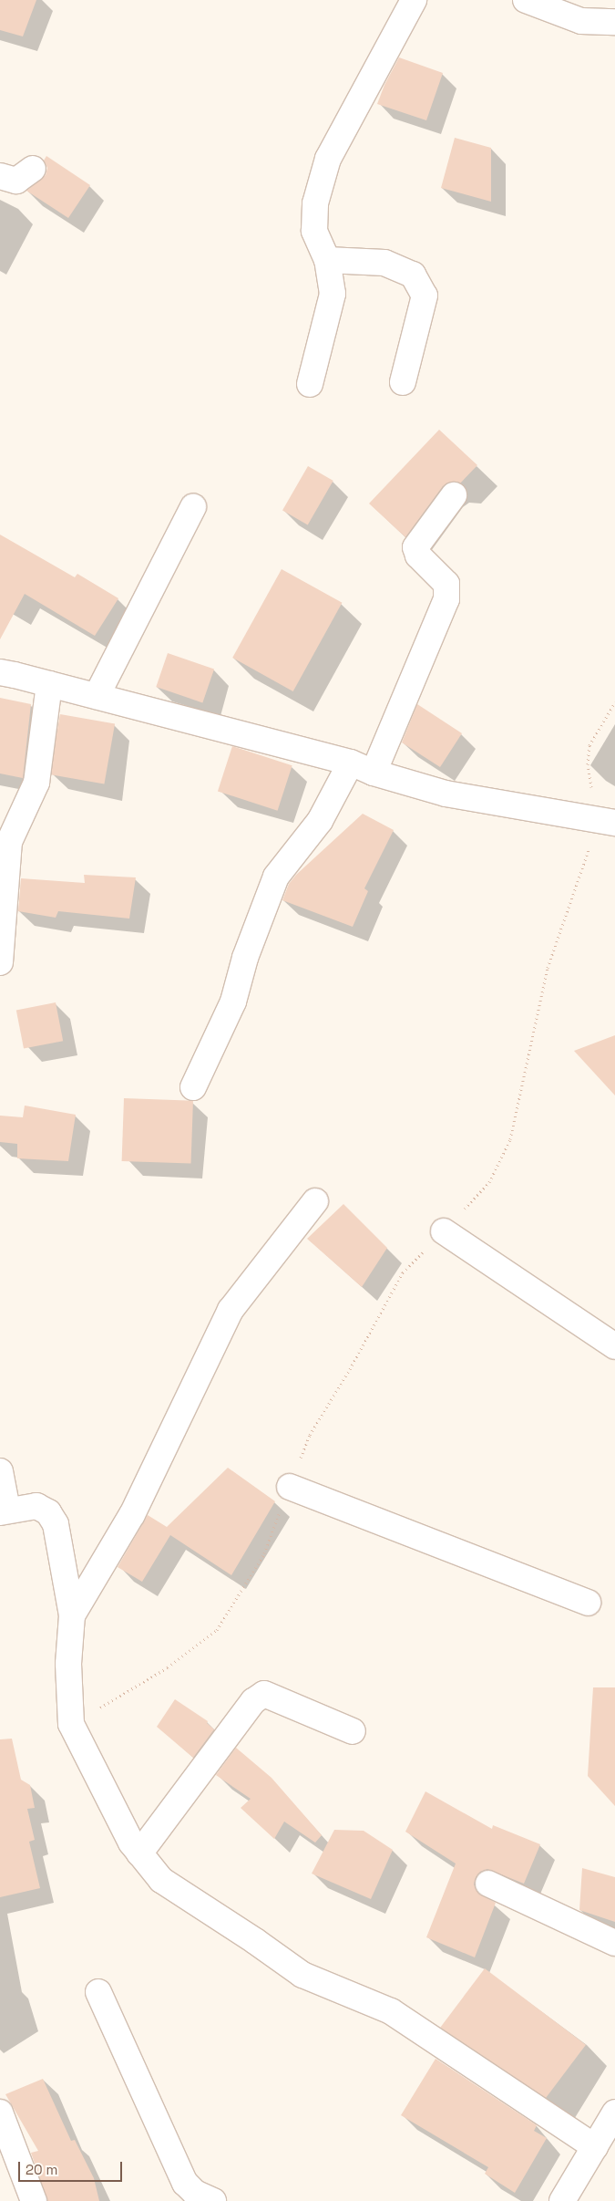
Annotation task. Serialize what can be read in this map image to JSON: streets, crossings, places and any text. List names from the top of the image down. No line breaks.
{"scale_bar":"20 m"}
